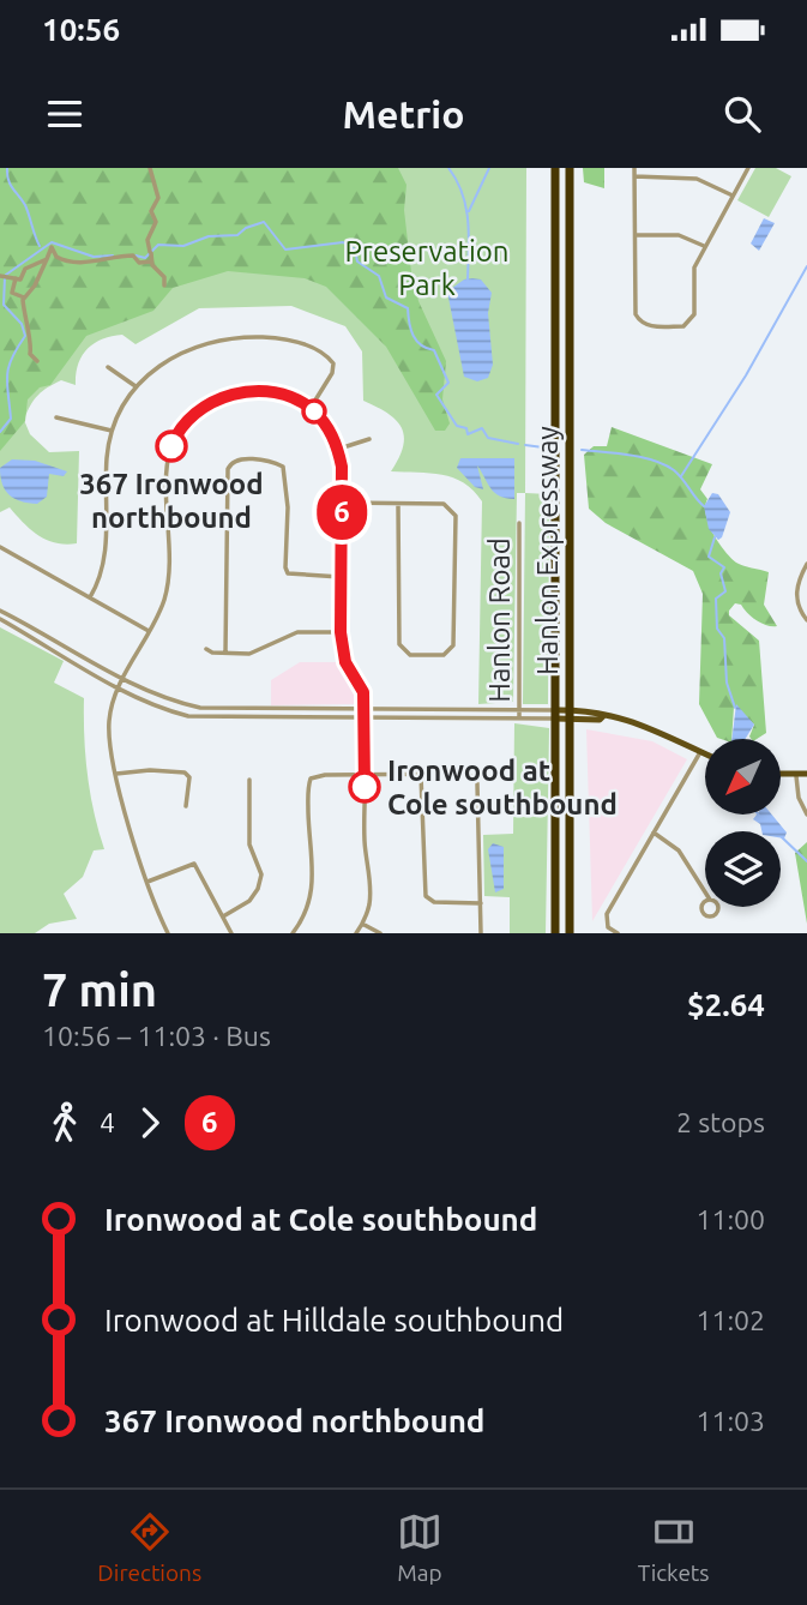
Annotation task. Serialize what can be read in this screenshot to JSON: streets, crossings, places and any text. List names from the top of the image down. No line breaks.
{"streets":{"highway":["Hanlon Expressway"],"street":["Hanlon Road"]},"parks":["Preservation Park"],"places":["367 Ironwood northbound","Ironwood at Cole southbound"],"lines":["bus line 6"],"north":"bottom left","page":{"status":"10:56","header":"Metrio","on_map":"6","heading":["7 min","10:56 – 11:03 · Bus","$2.64"],"legs":["4","6","2 stops"],"list":[{"name":"Ironwood at Cole southbound","value":"11:00"},{"name":"Ironwood at Hilldale southbound","value":"11:02"},{"name":"367 Ironwood northbound","value":"11:03"}],"tabs":["Directions","Map","Tickets"]}}
